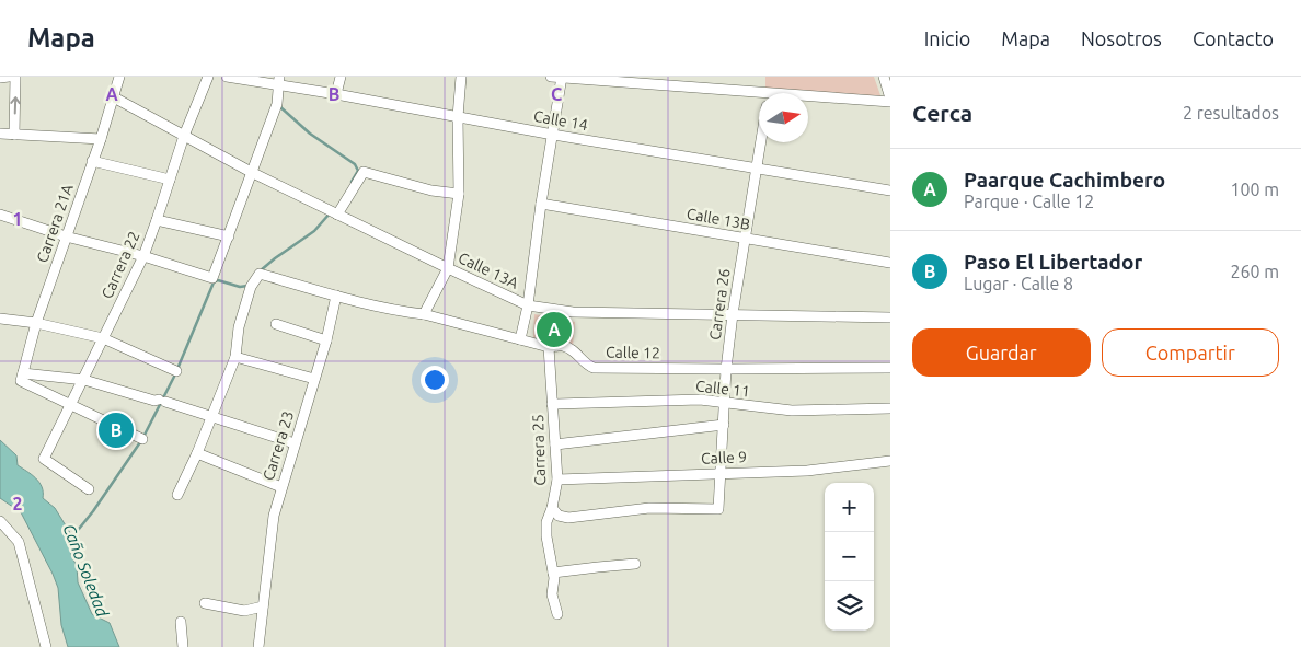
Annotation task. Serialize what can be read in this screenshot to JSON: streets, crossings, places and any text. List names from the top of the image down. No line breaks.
{"streets":{"street":["Calle 14","Calle 13B","Carrera 21A","Carrera 22","Calle 13A","Carrera 26","Calle 12","Calle 11","Carrera 23","Carrera 25","Calle 9"]},"crossings":[["Calle 14","Carrera 26"],["Calle 13B","Carrera 26"],["Carrera 21A","Calle 13A"],["Carrera 22","Calle 13A"],["Calle 13A","Carrera 26"],["Carrera 26","Calle 12"],["Carrera 26","Calle 11"],["Carrera 26","Carrera 25"],["Carrera 26","Calle 9"],["Calle 12","Carrera 23"],["Calle 12","Carrera 25"],["Calle 11","Carrera 25"],["Carrera 25","Calle 9"]],"water":["Caño Soledad"],"north":"right","page":{"header":"Mapa","nav":["Inicio","Mapa","Nosotros","Contacto"],"heading":["Cerca","2 resultados"],"list":[{"mark":"A","name":"Paarque Cachimbero","note":"Parque · Calle 12","value":"100 m"},{"mark":"B","name":"Paso El Libertador","note":"Lugar · Calle 8","value":"260 m"}],"pins":["A","B"],"buttons":["Guardar","Compartir"],"map_buttons":["+","−"]},"grid":{"columns":["A","B","C"],"rows":["1","2"]}}
